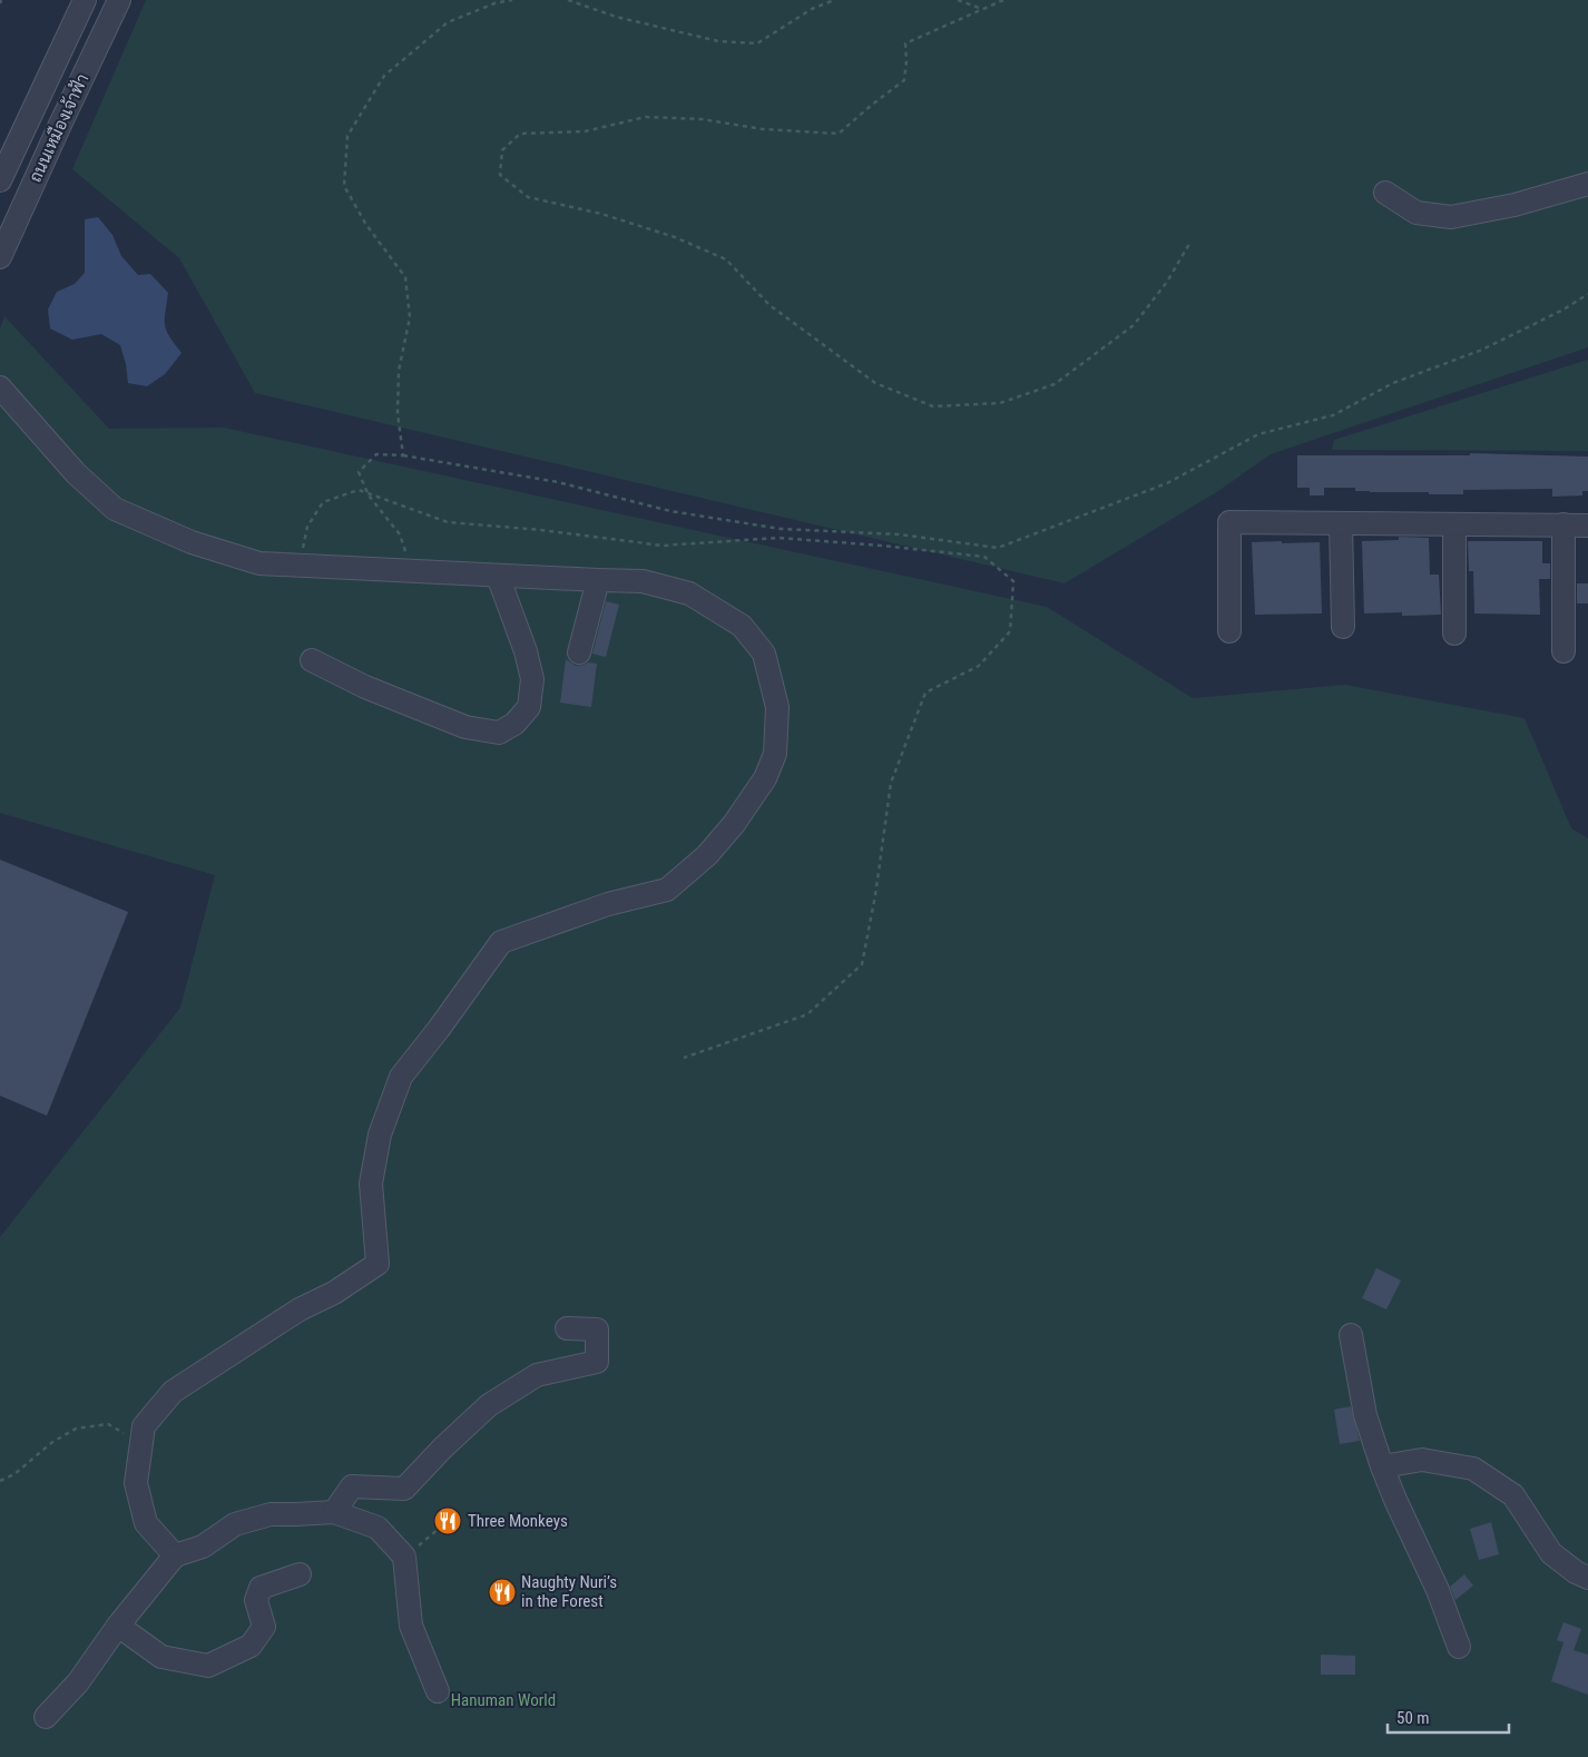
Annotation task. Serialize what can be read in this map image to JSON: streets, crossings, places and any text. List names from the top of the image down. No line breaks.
{"streets":{"street":["ถนนเหมืองเจ้าฟ้า"]},"parks":["Hanuman World"],"places":{"restaurant":["Three Monkeys","Naughty Nuri’s in the Forest"]},"scale_bar":"50 m"}
